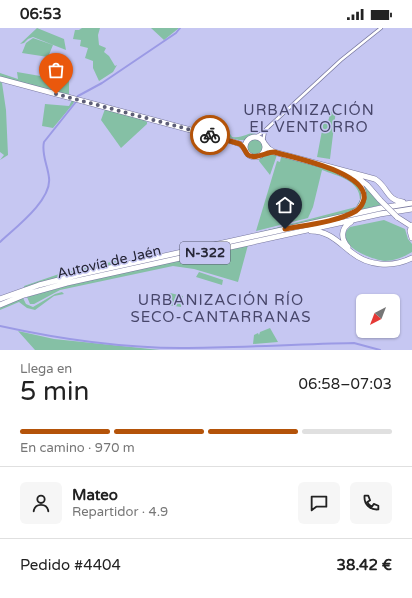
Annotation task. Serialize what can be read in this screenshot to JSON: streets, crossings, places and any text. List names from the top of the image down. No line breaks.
{"streets":{"highway":["N-322","Autovía de Jaén"]},"districts":["URBANIZACIÓN EL VENTORRO","URBANIZACIÓN RÍO SECO-CANTARRANAS"],"north":"bottom left","page":{"status":"06:53","heading":["5 min","Llega en","06:58–07:03"],"panel":["Mateo","Repartidor · 4.9","Pedido #4404","38.42 €"],"bar":"En camino · 970 m"}}
